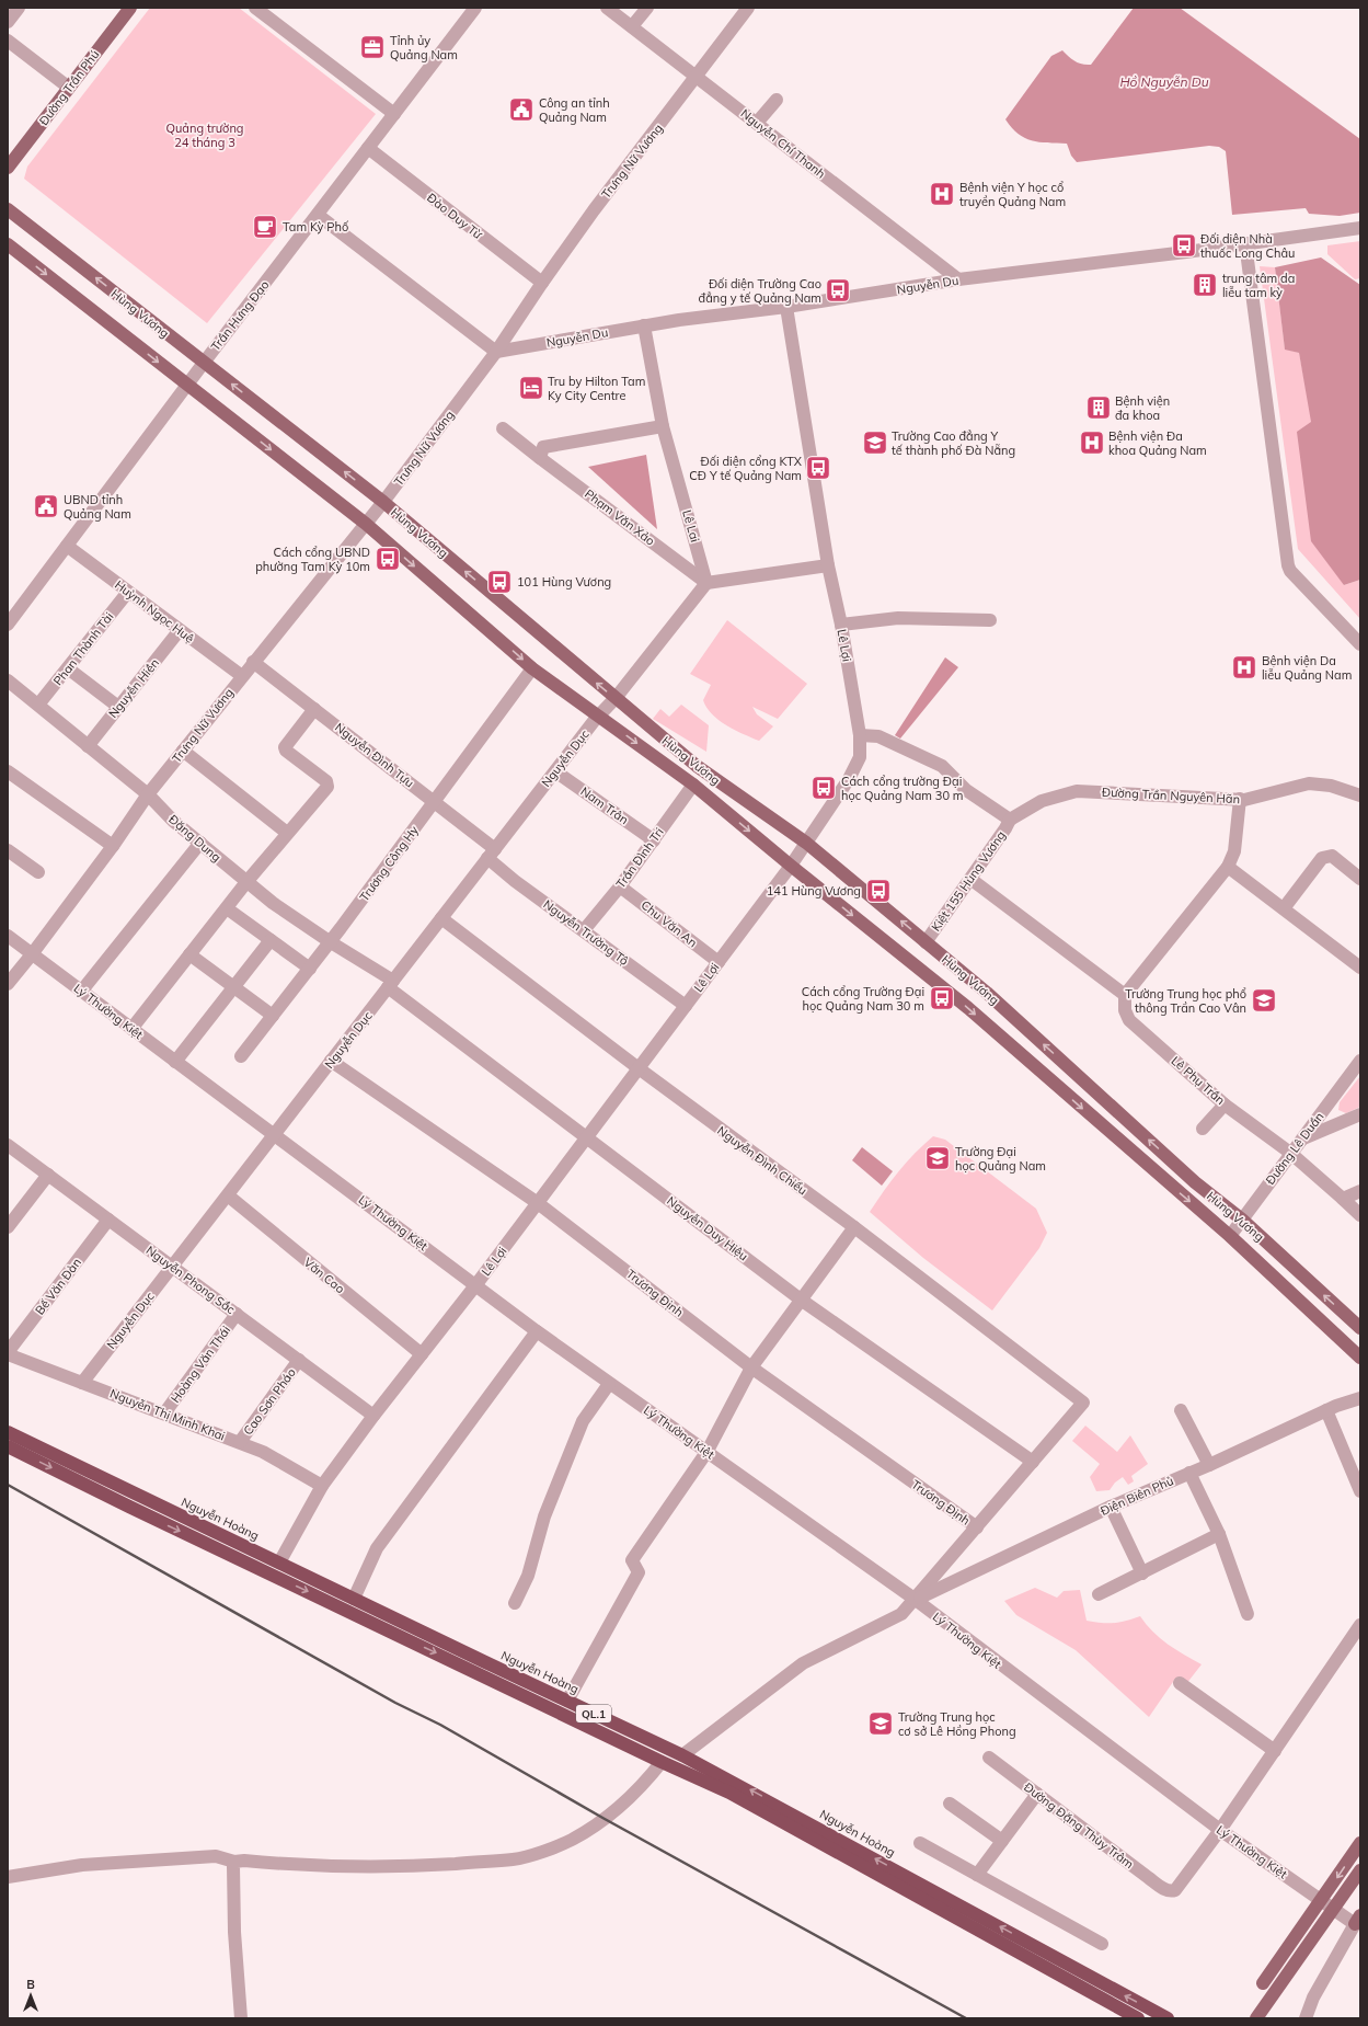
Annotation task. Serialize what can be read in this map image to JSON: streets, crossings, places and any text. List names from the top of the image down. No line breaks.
{"streets":{"highway":["Nguyễn Hoàng","QL.1"],"main road":["Đường Trần Phú","Hùng Vương"],"street":["Nguyễn Chí Thanh","Trưng Nữ Vương","Đào Duy Từ","Nguyễn Du","Trần Hưng Đạo","Phạm Văn Xảo","Lê Lai","Huỳnh Ngọc Huệ","Lê Lợi","Phan Thành Tài","Nguyễn Hiền","Nguyễn Đình Tựu","Nguyễn Dục","Đường Trần Nguyên Hãn","Nam Trân","Đặng Dung","Trần Đình Tri","Trương Công Hy","Kiệt 155 Hùng Vương","Chu Văn An","Nguyễn Trường Tộ","Lý Thường Kiệt","Lê Phụ Trần","Đường Lê Duẩn","Nguyễn Đình Chiểu","Nguyễn Duy Hiệu","Văn Cao","Nguyễn Phong Sắc","Bế Văn Đàn","Trương Định","Hoàng Văn Thái","Cao Sơn Pháo","Nguyễn Thị Minh Khai","Điện Biên Phủ","Đường Đặng Thùy Trâm"]},"crossings":[["Nguyễn Chí Thanh","Trưng Nữ Vương"],["Nguyễn Chí Thanh","Nguyễn Du"],["Trưng Nữ Vương","Đào Duy Từ"],["Trưng Nữ Vương","Nguyễn Du"],["Trưng Nữ Vương","Hùng Vương"],["Trưng Nữ Vương","Huỳnh Ngọc Huệ"],["Trưng Nữ Vương","Nguyễn Đình Tựu"],["Trưng Nữ Vương","Đặng Dung"],["Trưng Nữ Vương","Lý Thường Kiệt"],["Đào Duy Từ","Trần Hưng Đạo"],["Nguyễn Du","Lê Lai"],["Nguyễn Du","Lê Lợi"],["Hùng Vương","Trần Hưng Đạo"],["Hùng Vương","Lê Lợi"],["Hùng Vương","Nguyễn Dục"],["Hùng Vương","Trần Đình Tri"],["Hùng Vương","Trương Công Hy"],["Hùng Vương","Kiệt 155 Hùng Vương"],["Hùng Vương","Đường Lê Duẩn"],["Trần Hưng Đạo","Huỳnh Ngọc Huệ"],["Phạm Văn Xảo","Lê Lai"],["Huỳnh Ngọc Huệ","Phan Thành Tài"],["Huỳnh Ngọc Huệ","Nguyễn Hiền"],["Lê Lợi","Chu Văn An"],["Lê Lợi","Nguyễn Trường Tộ"],["Lê Lợi","Lý Thường Kiệt"],["Lê Lợi","Nguyễn Đình Chiểu"],["Lê Lợi","Nguyễn Duy Hiệu"],["Lê Lợi","Văn Cao"],["Lê Lợi","Nguyễn Phong Sắc"],["Lê Lợi","Trương Định"],["Lê Lợi","Nguyễn Thị Minh Khai"],["Lê Lợi","Nguyễn Hoàng"],["Phan Thành Tài","Đặng Dung"],["Nguyễn Hiền","Đặng Dung"],["Nguyễn Đình Tựu","Nguyễn Dục"],["Nguyễn Đình Tựu","Trương Công Hy"],["Nguyễn Đình Tựu","Nguyễn Trường Tộ"],["Nguyễn Dục","Nam Trân"],["Nguyễn Dục","Đặng Dung"],["Nguyễn Dục","Nguyễn Trường Tộ"],["Nguyễn Dục","Lý Thường Kiệt"],["Nguyễn Dục","Nguyễn Đình Chiểu"],["Nguyễn Dục","Nguyễn Duy Hiệu"],["Nguyễn Dục","Văn Cao"],["Nguyễn Dục","Nguyễn Phong Sắc"],["Nguyễn Dục","Trương Định"],["Nguyễn Dục","Nguyễn Thị Minh Khai"],["Đường Trần Nguyên Hãn","Kiệt 155 Hùng Vương"],["Nam Trân","Trần Đình Tri"],["Đặng Dung","Trương Công Hy"],["Đặng Dung","Nguyễn Duy Hiệu"],["Trần Đình Tri","Chu Văn An"],["Trần Đình Tri","Nguyễn Trường Tộ"],["Lý Thường Kiệt","Điện Biên Phủ"],["Lý Thường Kiệt","Đường Đặng Thùy Trâm"],["Lê Phụ Trần","Đường Lê Duẩn"],["Nguyễn Đình Chiểu","Nguyễn Duy Hiệu"],["Nguyễn Phong Sắc","Bế Văn Đàn"],["Nguyễn Phong Sắc","Hoàng Văn Thái"],["Nguyễn Phong Sắc","Cao Sơn Pháo"],["Bế Văn Đàn","Nguyễn Thị Minh Khai"],["Hoàng Văn Thái","Nguyễn Thị Minh Khai"],["Cao Sơn Pháo","Nguyễn Thị Minh Khai"]],"water":["Hồ Nguyễn Du"],"parks":["Quảng trường 24 tháng 3"],"places":{"office":["Tỉnh ủy Quảng Nam"],"public building":["Công an tỉnh Quảng Nam","UBND tỉnh Quảng Nam"],"hospital":["Bệnh viện Y học cổ truyền Quảng Nam","Bệnh viện Đa khoa Quảng Nam","Bệnh viện Da liễu Quảng Nam"],"cafe":["Tam Kỳ Phố"],"bus stop":["Đối diện Nhà thuốc Long Châu","Đối diện Trường Cao đẳng y tế Quảng Nam","Đối diện cổng KTX CĐ Y tế Quảng Nam","Cách cổng UBND phường Tam Kỳ 10m","101 Hùng Vương","Cách cổng trường Đại học Quảng Nam 30 m","141 Hùng Vương","Cách cổng Trường Đại học Quảng Nam 30 m"],"building":["trung tâm da liễu tam kỳ","Bệnh viện đa khoa"],"hotel":["Tru by Hilton Tam Ky City Centre"],"school or university":["Trường Cao đẳng Y tế thành phố Đà Nẵng","Trường Trung học phổ thông Trần Cao Vân","Trường Đại học Quảng Nam","Trường Trung học cơ sở Lê Hồng Phong"]},"north":"top"}
